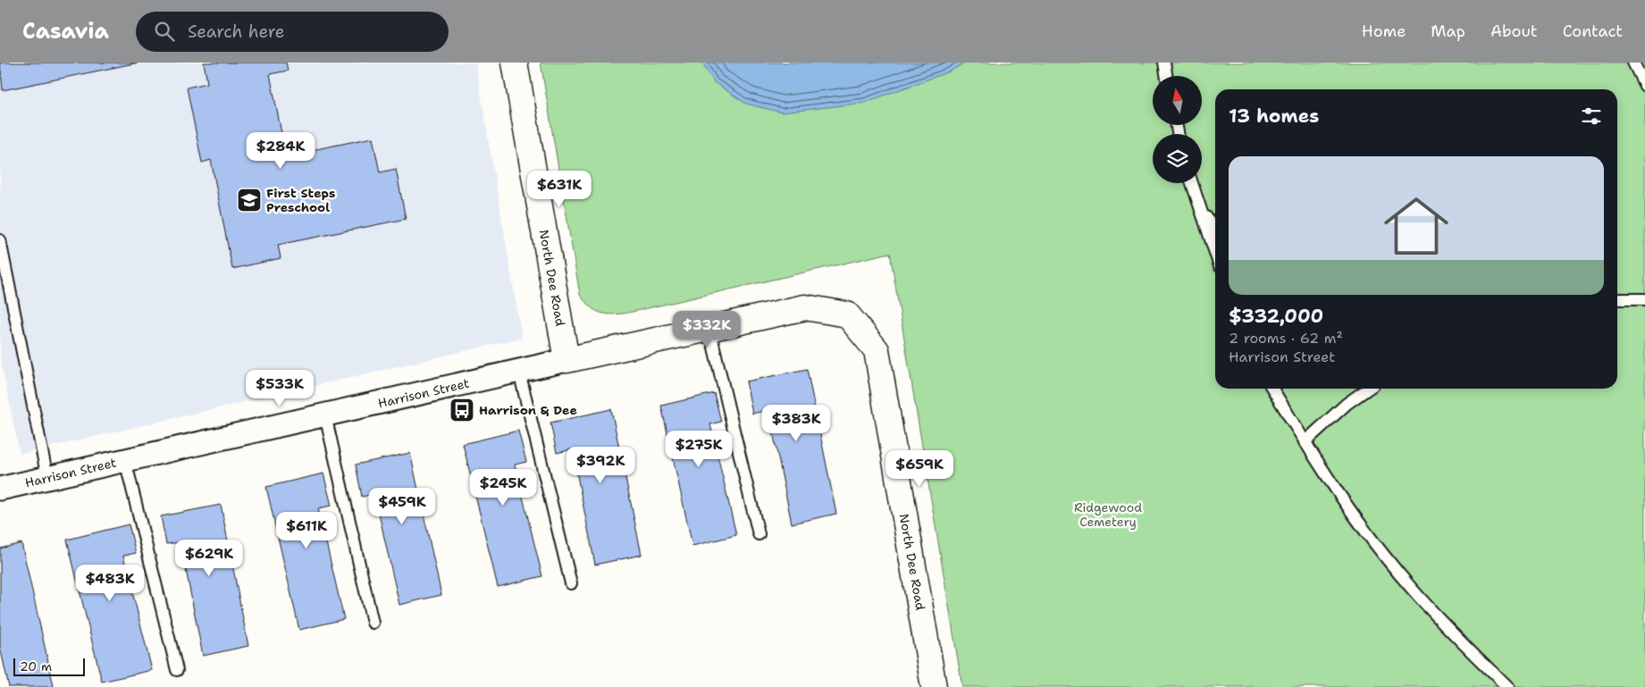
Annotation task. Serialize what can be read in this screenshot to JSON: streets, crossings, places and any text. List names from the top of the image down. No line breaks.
{"streets":{"street":["North Dee Road","Harrison Street"]},"crossings":[["North Dee Road","Harrison Street"]],"parks":["Ridgewood Cemetery"],"places":{"school or university":["First Steps Preschool"],"bus stop":["Harrison & Dee"]},"scale_bar":"20 m","north":"top","page":{"header":"Casavia","search":"Search here","nav":["Home","Map","About","Contact"],"heading":"13 homes","price":["$284K","$631K","$332K","$533K","$383K","$275K","$392K","$659K","$245K","$459K","$611K","$629K","$483K"],"list":[{"name":"$332,000","note":"2 rooms · 62 m² · Harrison Street"}],"scale":"20 m"}}
